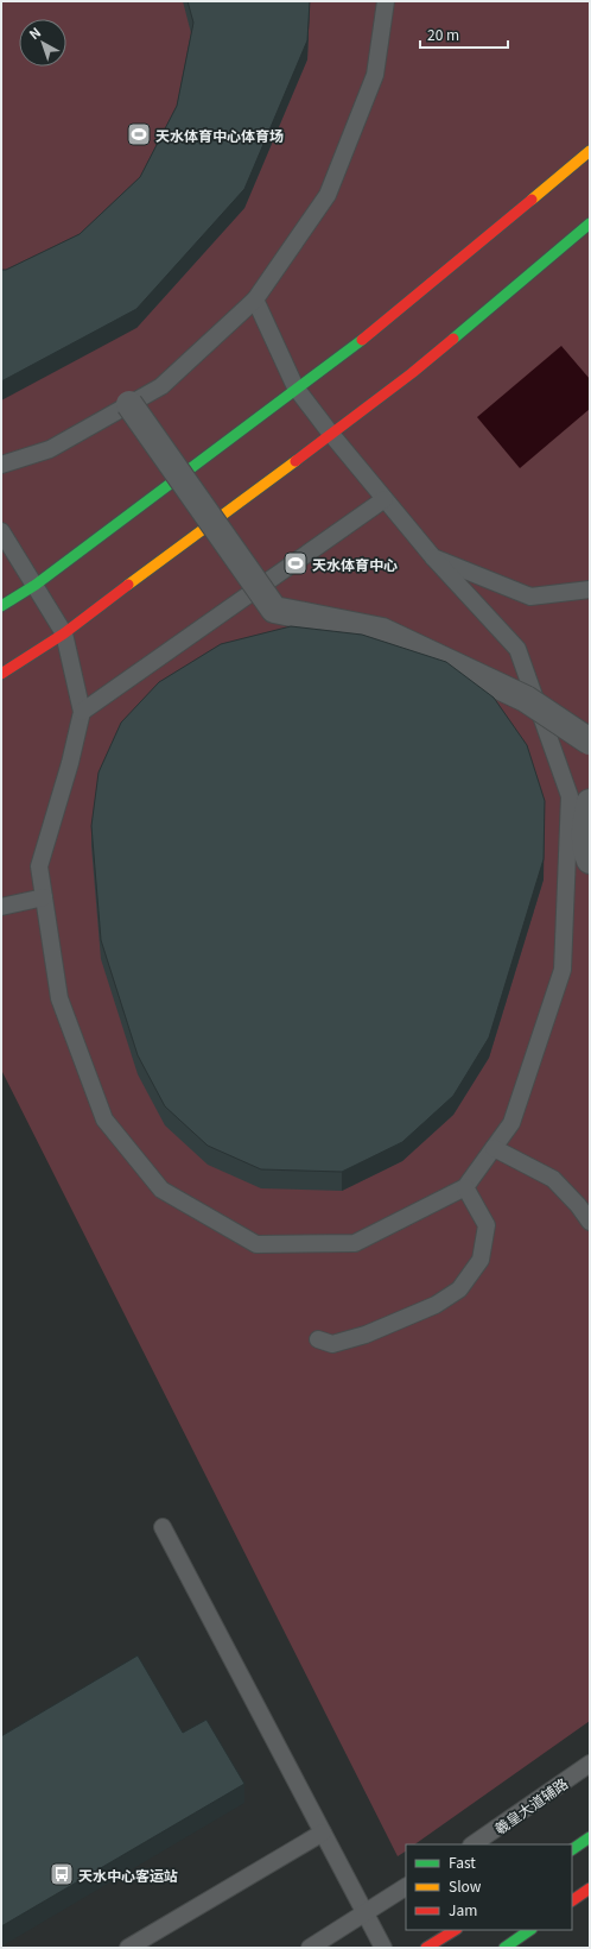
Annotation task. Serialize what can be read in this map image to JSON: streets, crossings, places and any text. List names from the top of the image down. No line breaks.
{"streets":{"lane":["羲皇大道辅路"]},"places":{"sports":["天水体育中心体育场","天水体育中心"],"bus stop":["天水中心客运站"]},"legend":["Fast","Slow","Jam"],"scale_bar":"20 m","north":"top left"}
